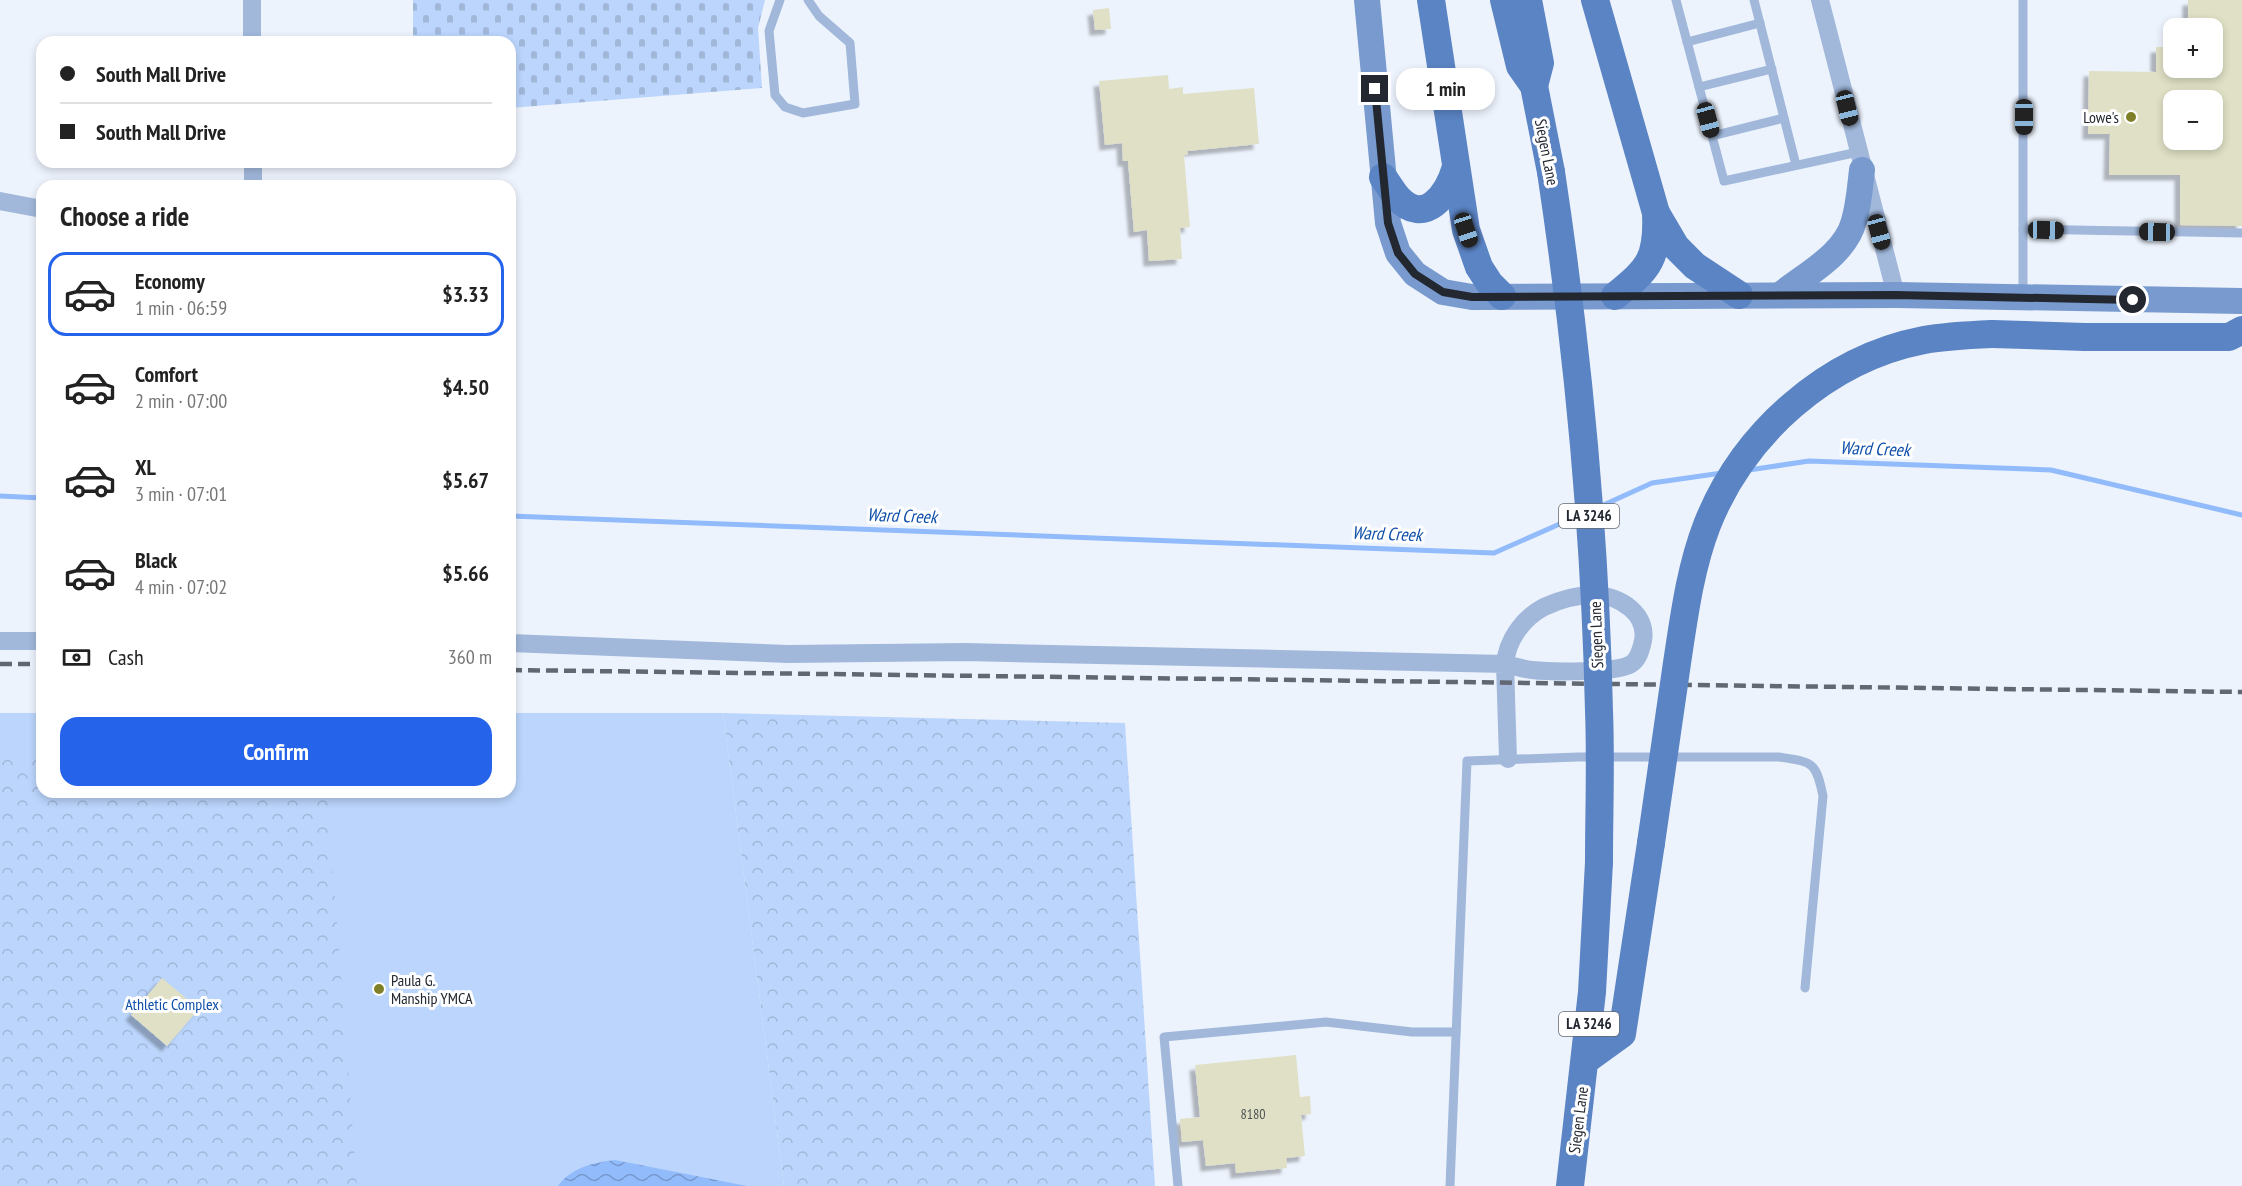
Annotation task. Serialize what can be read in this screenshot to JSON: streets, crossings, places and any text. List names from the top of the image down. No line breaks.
{"streets":{"main road":["Siegen Lane","LA 3246"]},"water":["Ward Creek"],"parks":["Athletic Complex"],"places":["Lowe's","Paula G. Manship YMCA"],"house_numbers":["8180"],"page":{"map_buttons":["+","−"],"banner":["South Mall Drive","South Mall Drive"],"bubble":"1 min","heading":"Choose a ride","list":[{"name":"Economy","note":"1 min · 06:59","value":"$3.33"},{"name":"Comfort","note":"2 min · 07:00","value":"$4.50"},{"name":"XL","note":"3 min · 07:01","value":"$5.67"},{"name":"Black","note":"4 min · 07:02","value":"$5.66"}],"pay":["Cash","360 m"],"buttons":"Confirm"}}
